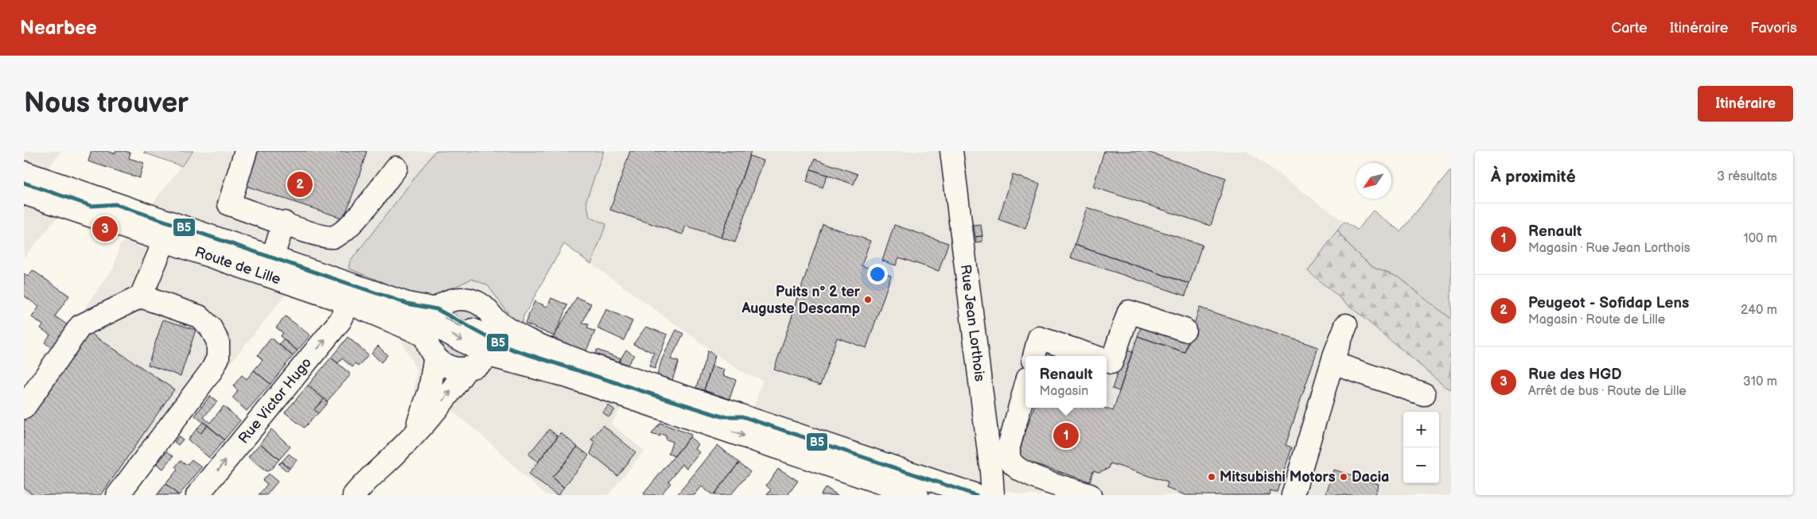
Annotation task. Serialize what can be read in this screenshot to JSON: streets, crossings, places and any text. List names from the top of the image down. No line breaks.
{"streets":{"main road":["Route de Lille","Rue Jean Lorthois","Rue Victor Hugo"]},"crossings":[["Route de Lille","Rue Victor Hugo"]],"places":["Puits n° 2 ter Auguste Descamp","Mitsubishi Motors","Dacia"],"lines":["transit line B5"],"north":"bottom left","page":{"header":"Nearbee","nav":["Carte","Itinéraire","Favoris"],"buttons":"Itinéraire","title":"Nous trouver","heading":["À proximité","3 résultats"],"pins":["2","3","1"],"list":[{"mark":"1","name":"Renault","note":"Magasin · Rue Jean Lorthois","value":"100 m"},{"mark":"2","name":"Peugeot - Sofidap Lens","note":"Magasin · Route de Lille","value":"240 m"},{"mark":"3","name":"Rue des HGD","note":"Arrêt de bus · Route de Lille","value":"310 m"}],"popup":["Renault","Magasin"],"map_buttons":["+","−"]}}
